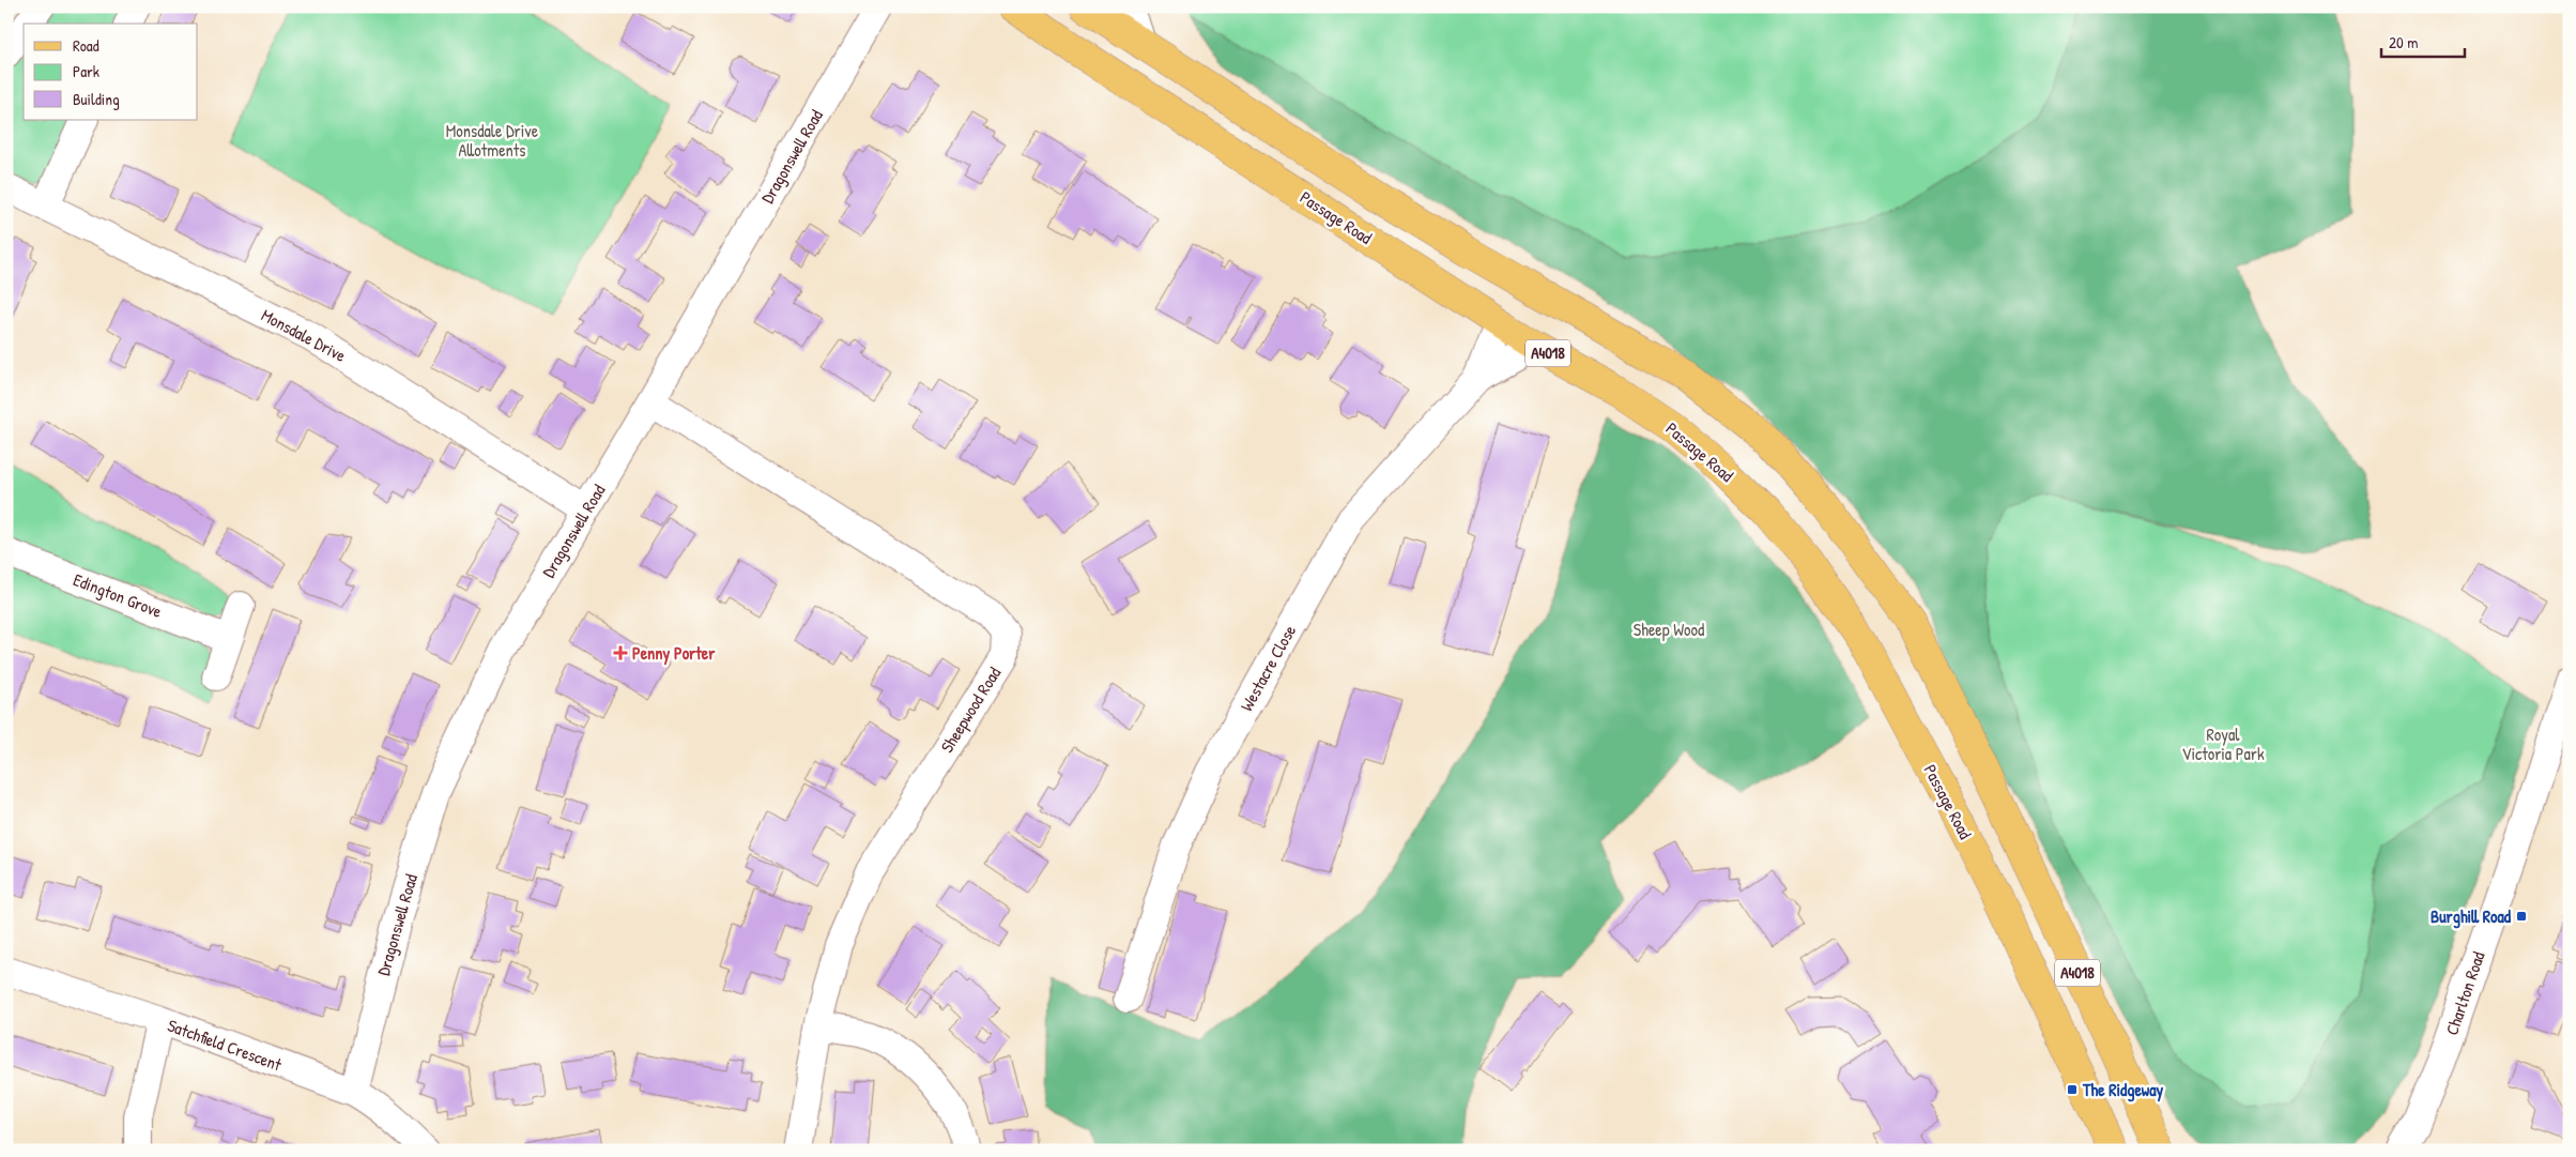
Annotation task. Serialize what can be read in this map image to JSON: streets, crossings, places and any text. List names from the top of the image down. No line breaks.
{"streets":{"main road":["Passage Road","A4018"],"street":["Dragonswell Road","Monsdale Drive","Edington Grove","Westacre Close","Sheepwood Road","Charlton Road","Satchfield Crescent"]},"crossings":[["Dragonswell Road","Monsdale Drive"],["Dragonswell Road","Sheepwood Road"],["Dragonswell Road","Satchfield Crescent"],["Passage Road","Westacre Close"]],"parks":["Monsdale Drive Allotments","Sheep Wood","Royal Victoria Park"],"places":{"health":["Penny Porter"],"transit":["Burghill Road","The Ridgeway"]},"legend":["Road","Park","Building"],"scale_bar":"20 m"}
